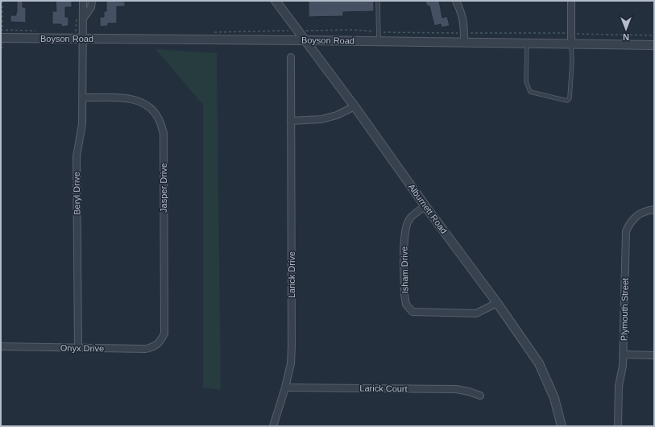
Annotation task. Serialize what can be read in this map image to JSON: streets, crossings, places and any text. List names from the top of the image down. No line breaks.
{"streets":{"street":["Boyson Road","Jasper Drive","Beryl Drive","Alburnett Road","Isham Drive","Larick Drive","Plymouth Street","Onyx Drive","Larick Court"]},"crossings":[["Boyson Road","Beryl Drive"],["Boyson Road","Alburnett Road"],["Jasper Drive","Beryl Drive"],["Jasper Drive","Onyx Drive"],["Beryl Drive","Onyx Drive"],["Alburnett Road","Isham Drive"],["Larick Drive","Larick Court"]],"north":"bottom"}
